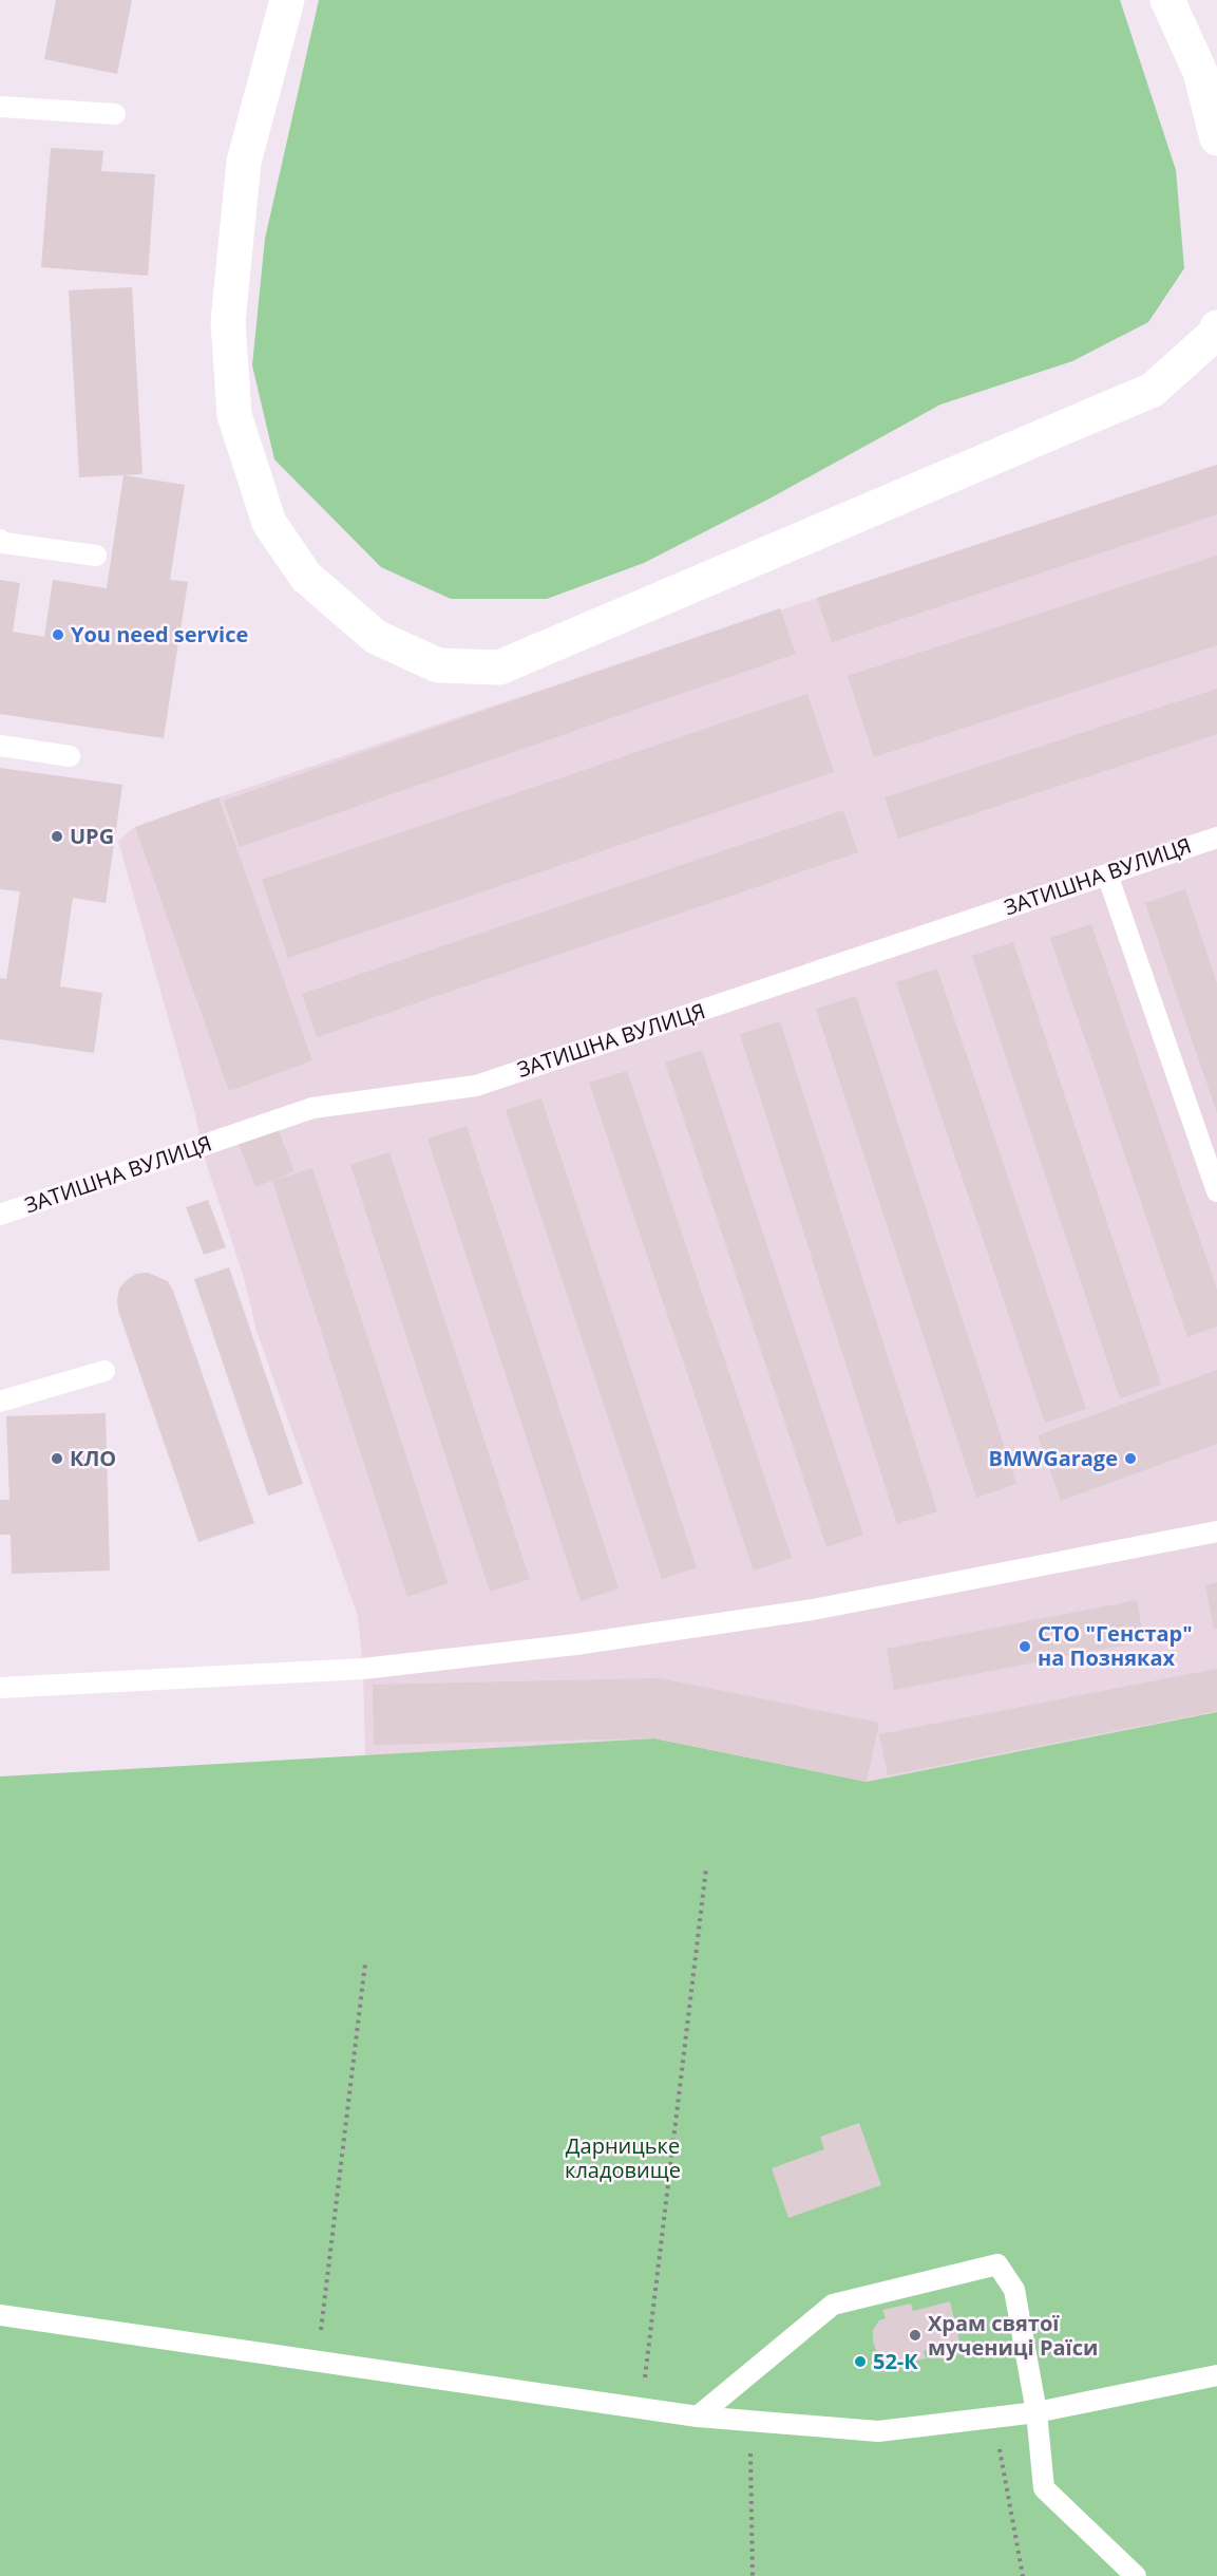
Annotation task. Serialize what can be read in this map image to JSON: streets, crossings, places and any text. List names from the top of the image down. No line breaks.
{"streets":{"lane":["ЗАТИШНА ВУЛИЦЯ"]},"parks":["Дарницьке кладовище"],"places":["You need service","UPG","КЛО","BMWGarage","СТО \"Генстар\" на Позняках","Храм святої мучениці Раїси","52-К"]}
